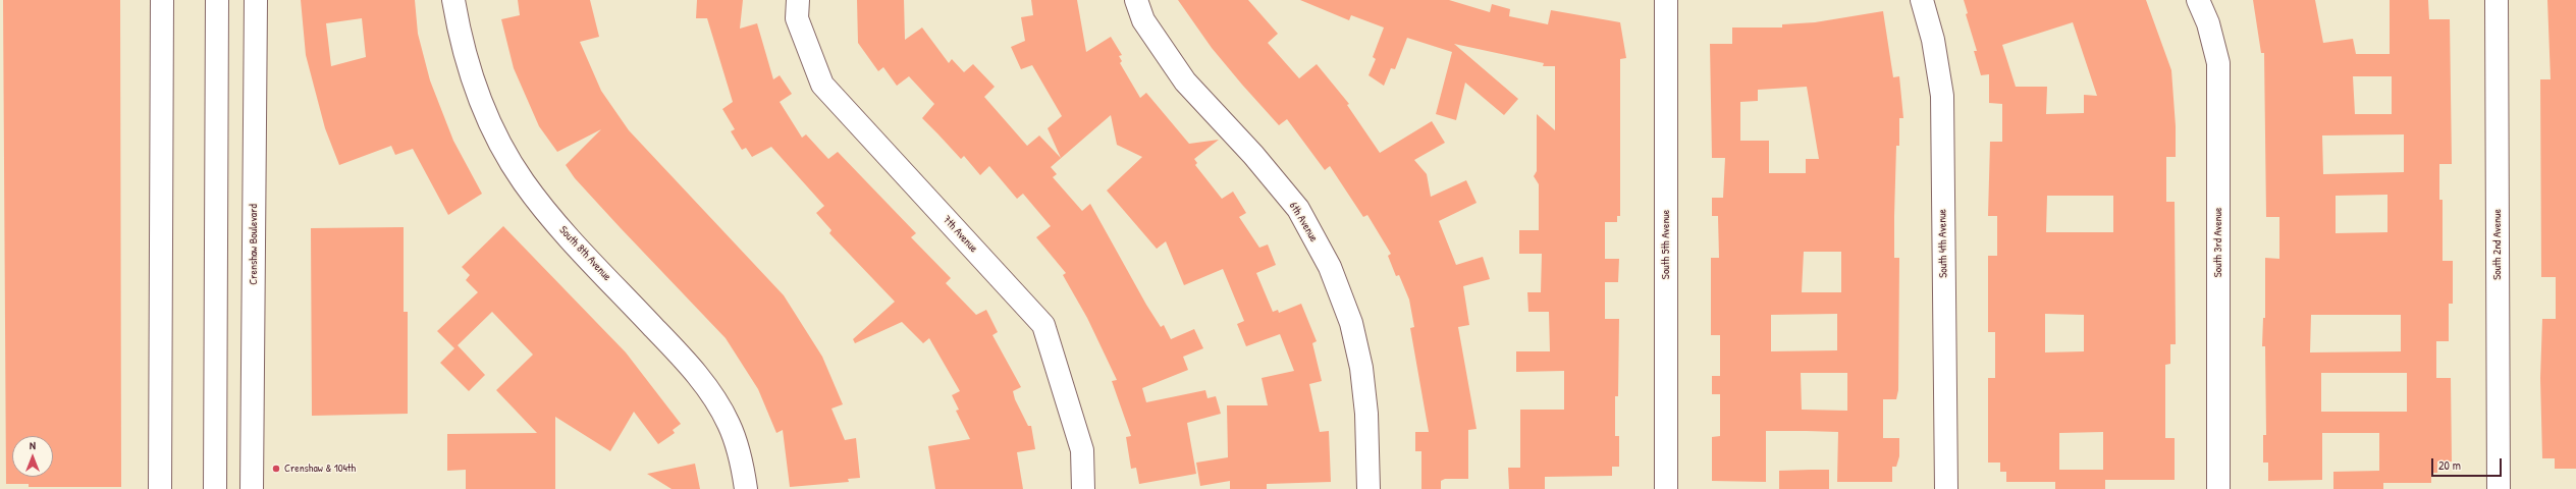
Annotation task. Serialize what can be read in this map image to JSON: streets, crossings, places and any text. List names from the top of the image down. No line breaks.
{"streets":{"street":["6th Avenue","7th Avenue","South 3rd Avenue","South 4th Avenue","Crenshaw Boulevard","South 5th Avenue","South 2nd Avenue","South 8th Avenue"]},"places":["Crenshaw & 104th"],"scale_bar":"20 m","north":"top"}
